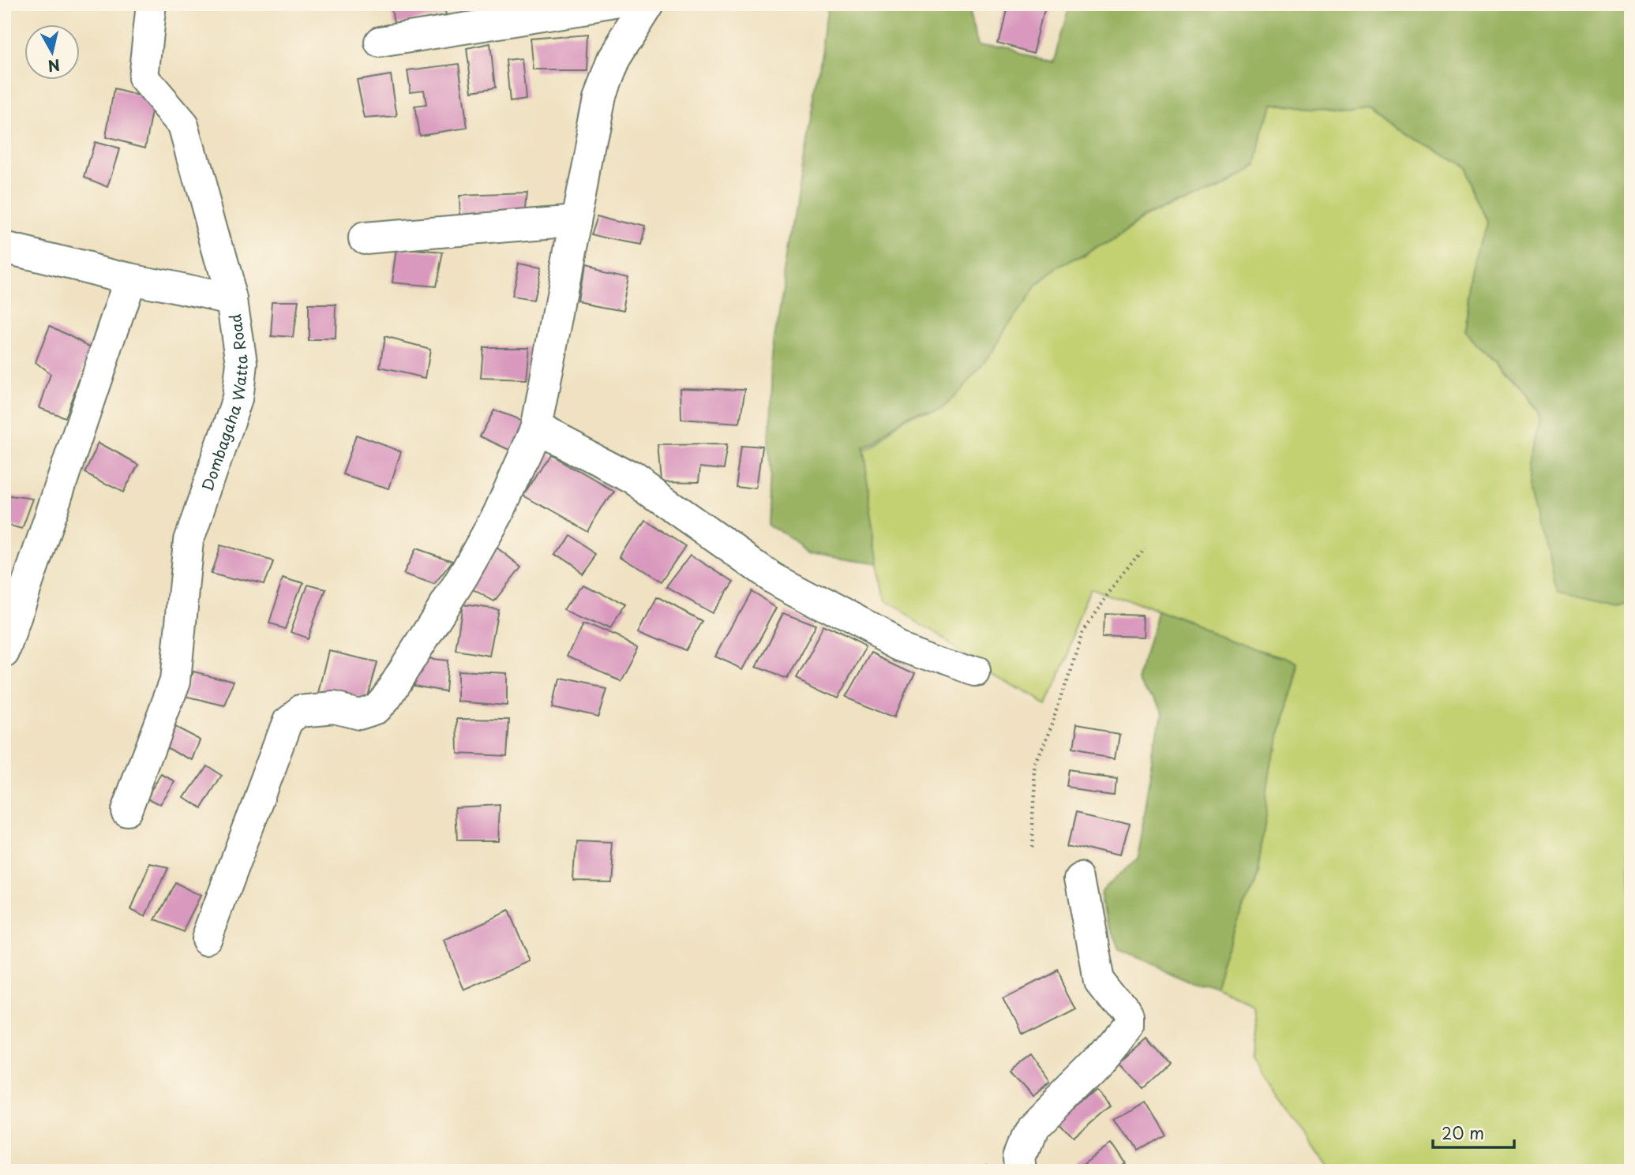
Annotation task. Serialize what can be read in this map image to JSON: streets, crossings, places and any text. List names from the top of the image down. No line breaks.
{"streets":{"street":["Dombagaha Watta Road"]},"scale_bar":"20 m","north":"bottom"}
